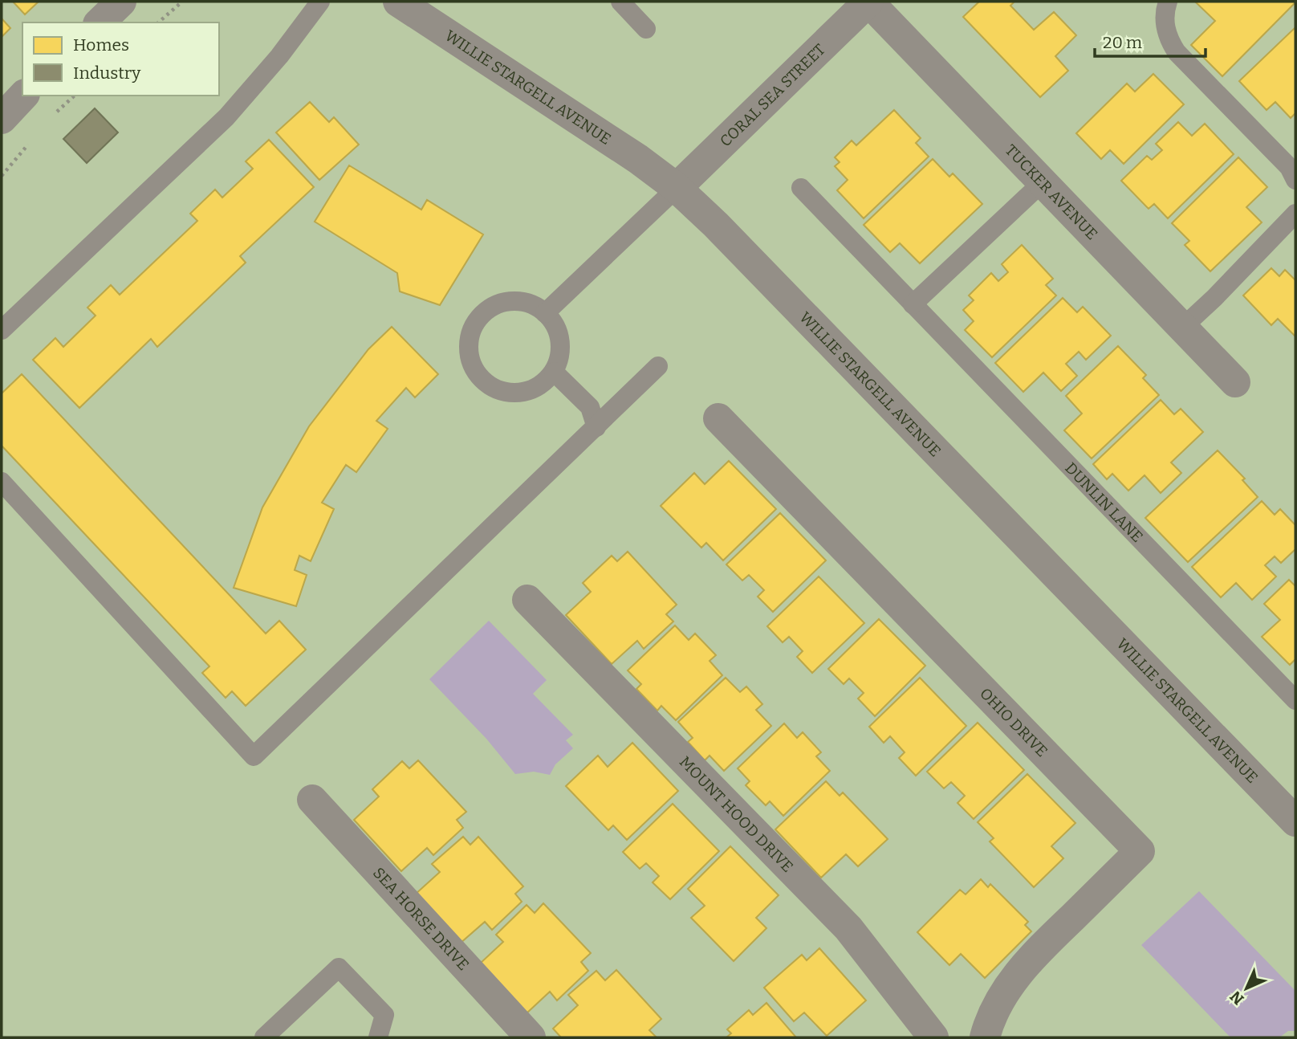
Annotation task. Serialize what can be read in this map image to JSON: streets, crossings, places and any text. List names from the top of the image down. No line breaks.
{"streets":{"street":["WILLIE STARGELL AVENUE","CORAL SEA STREET","TUCKER AVENUE","OHIO DRIVE","MOUNT HOOD DRIVE","SEA HORSE DRIVE"],"lane":["DUNLIN LANE"]},"crossings":[["WILLIE STARGELL AVENUE","CORAL SEA STREET"],["CORAL SEA STREET","TUCKER AVENUE"]],"legend":["Homes","Industry"],"scale_bar":"20 m","north":"bottom left"}
